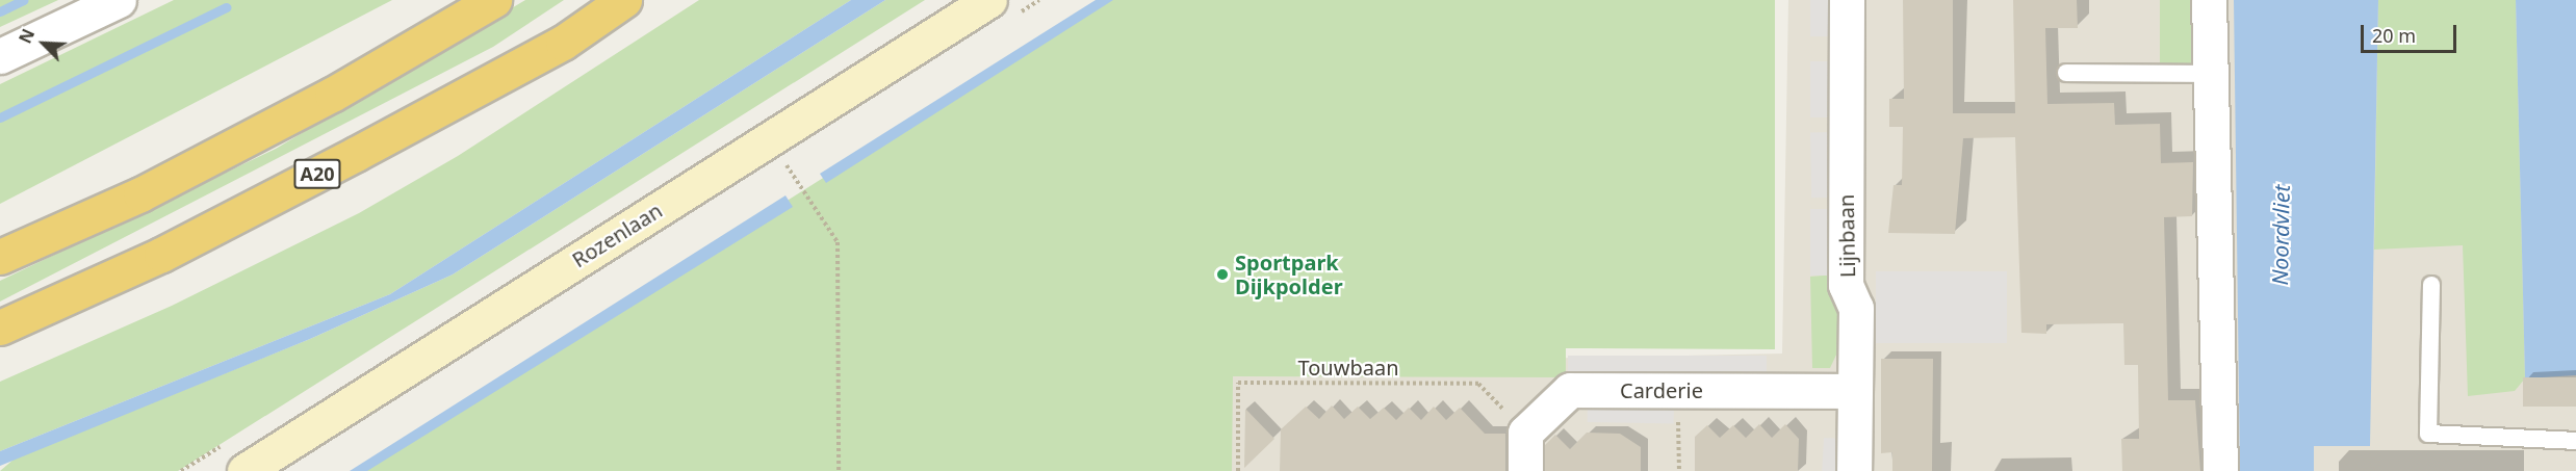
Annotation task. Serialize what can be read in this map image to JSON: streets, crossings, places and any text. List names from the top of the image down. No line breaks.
{"streets":{"highway":["A20"],"street":["Rozenlaan","Lijnbaan","Carderie"],"path":["Touwbaan"]},"crossings":[["Lijnbaan","Carderie"],["Touwbaan","Carderie"]],"water":["Noordvliet"],"places":["Sportpark Dijkpolder"],"scale_bar":"20 m","north":"top left"}
